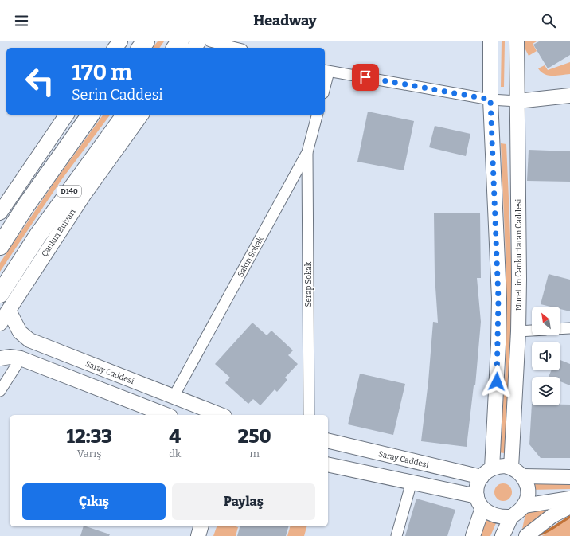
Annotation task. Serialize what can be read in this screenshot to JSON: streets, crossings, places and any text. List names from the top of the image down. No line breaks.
{"streets":{"highway":["D140","Çankırı Bulvarı"],"street":["Nurettin Cankurtaran Caddesi","Sakin Sokak","Serap Sokak","Saray Caddesi"]},"crossings":[["Çankırı Bulvarı","Saray Caddesi"],["Nurettin Cankurtaran Caddesi","Saray Caddesi"],["Sakin Sokak","Serap Sokak"],["Sakin Sokak","Saray Caddesi"]],"north":"top left","page":{"header":"Headway","turn":["170 m","Serin Caddesi"],"eta":["12:33","Varış","4","dk","250","m"],"buttons":["Çıkış","Paylaş"]}}
